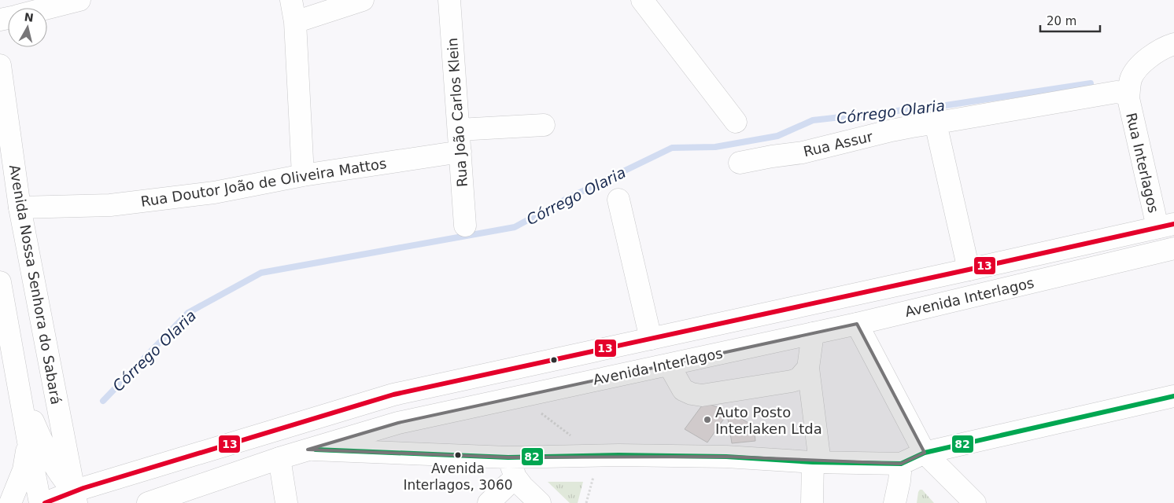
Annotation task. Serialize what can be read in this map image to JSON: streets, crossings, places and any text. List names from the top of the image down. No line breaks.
{"streets":{"main road":["Rua João Carlos Klein","Rua Assur","Rua Interlagos","Rua Doutor João de Oliveira Mattos","Avenida Nossa Senhora do Sabará","Avenida Interlagos"]},"crossings":[["Rua João Carlos Klein","Rua Doutor João de Oliveira Mattos"],["Rua Assur","Rua Interlagos"],["Rua Interlagos","Avenida Interlagos"],["Rua Doutor João de Oliveira Mattos","Avenida Nossa Senhora do Sabará"],["Avenida Nossa Senhora do Sabará","Avenida Interlagos"]],"water":["Córrego Olaria"],"places":["Auto Posto Interlaken Ltda","Avenida Interlagos, 3060"],"lines":["transit line 13","transit line 82"],"scale_bar":"20 m","north":"top"}
